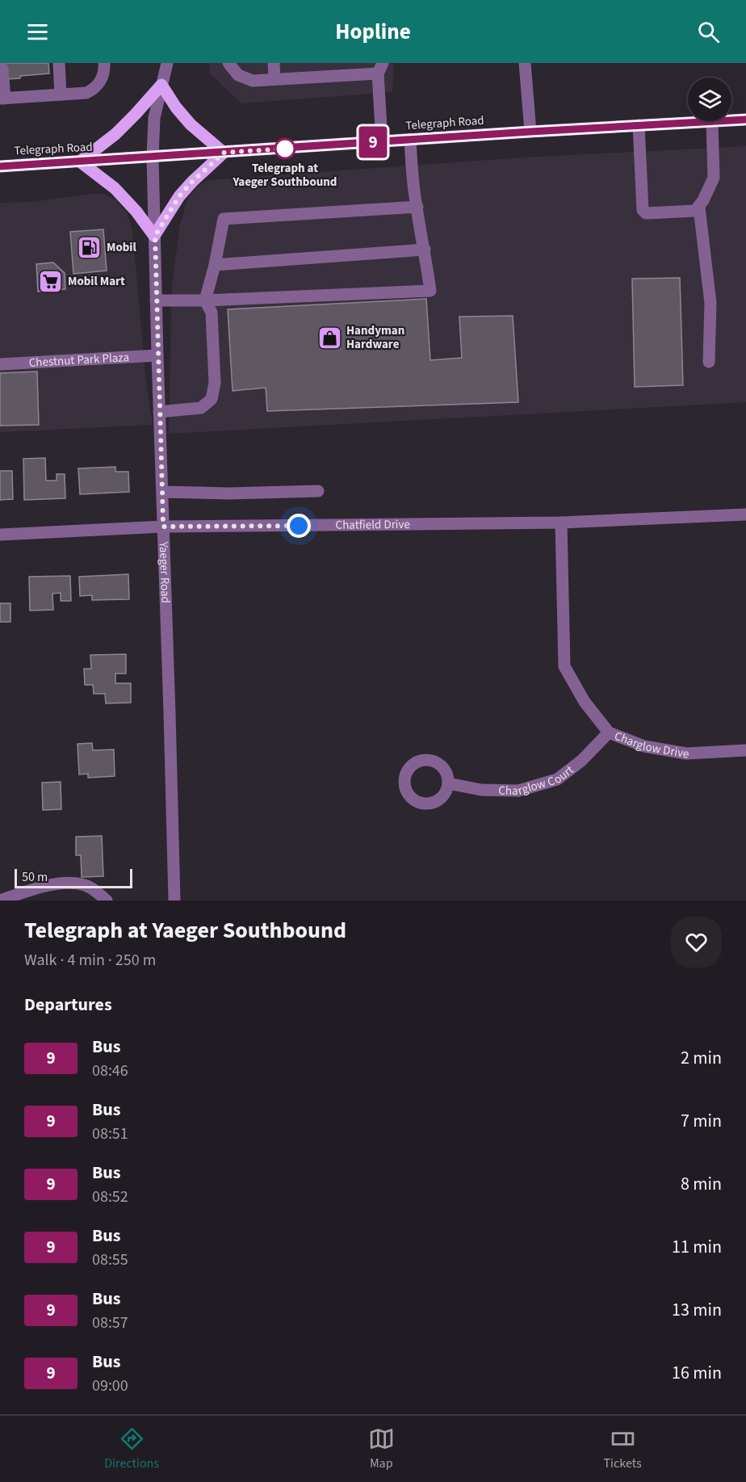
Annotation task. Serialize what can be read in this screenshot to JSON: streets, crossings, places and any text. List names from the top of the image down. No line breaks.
{"streets":{"main road":["Telegraph Road"],"street":["Chestnut Park Plaza","Chatfield Drive","Yaeger Road","Charglow Drive","Charglow Court"]},"crossings":[["Telegraph Road","Yaeger Road"],["Chestnut Park Plaza","Yaeger Road"],["Chatfield Drive","Yaeger Road"],["Chatfield Drive","Charglow Drive"],["Charglow Drive","Charglow Court"]],"places":{"other":["Telegraph at Yaeger Southbound"],"fuel station":["Mobil"],"supermarket":["Mobil Mart"],"shop":["Handyman Hardware"]},"lines":["bus line 9"],"scale_bar":"50 m","page":{"header":"Hopline","on_map":"9","scale":"50 m","heading":[["Telegraph at Yaeger Southbound","Walk · 4 min · 250 m"],"Departures"],"list":[{"mark":"9","name":"Bus","note":"08:46","value":"2 min"},{"mark":"9","name":"Bus","note":"08:51","value":"7 min"},{"mark":"9","name":"Bus","note":"08:52","value":"8 min"},{"mark":"9","name":"Bus","note":"08:55","value":"11 min"},{"mark":"9","name":"Bus","note":"08:57","value":"13 min"},{"mark":"9","name":"Bus","note":"09:00","value":"16 min"}],"tabs":["Directions","Map","Tickets"]}}
